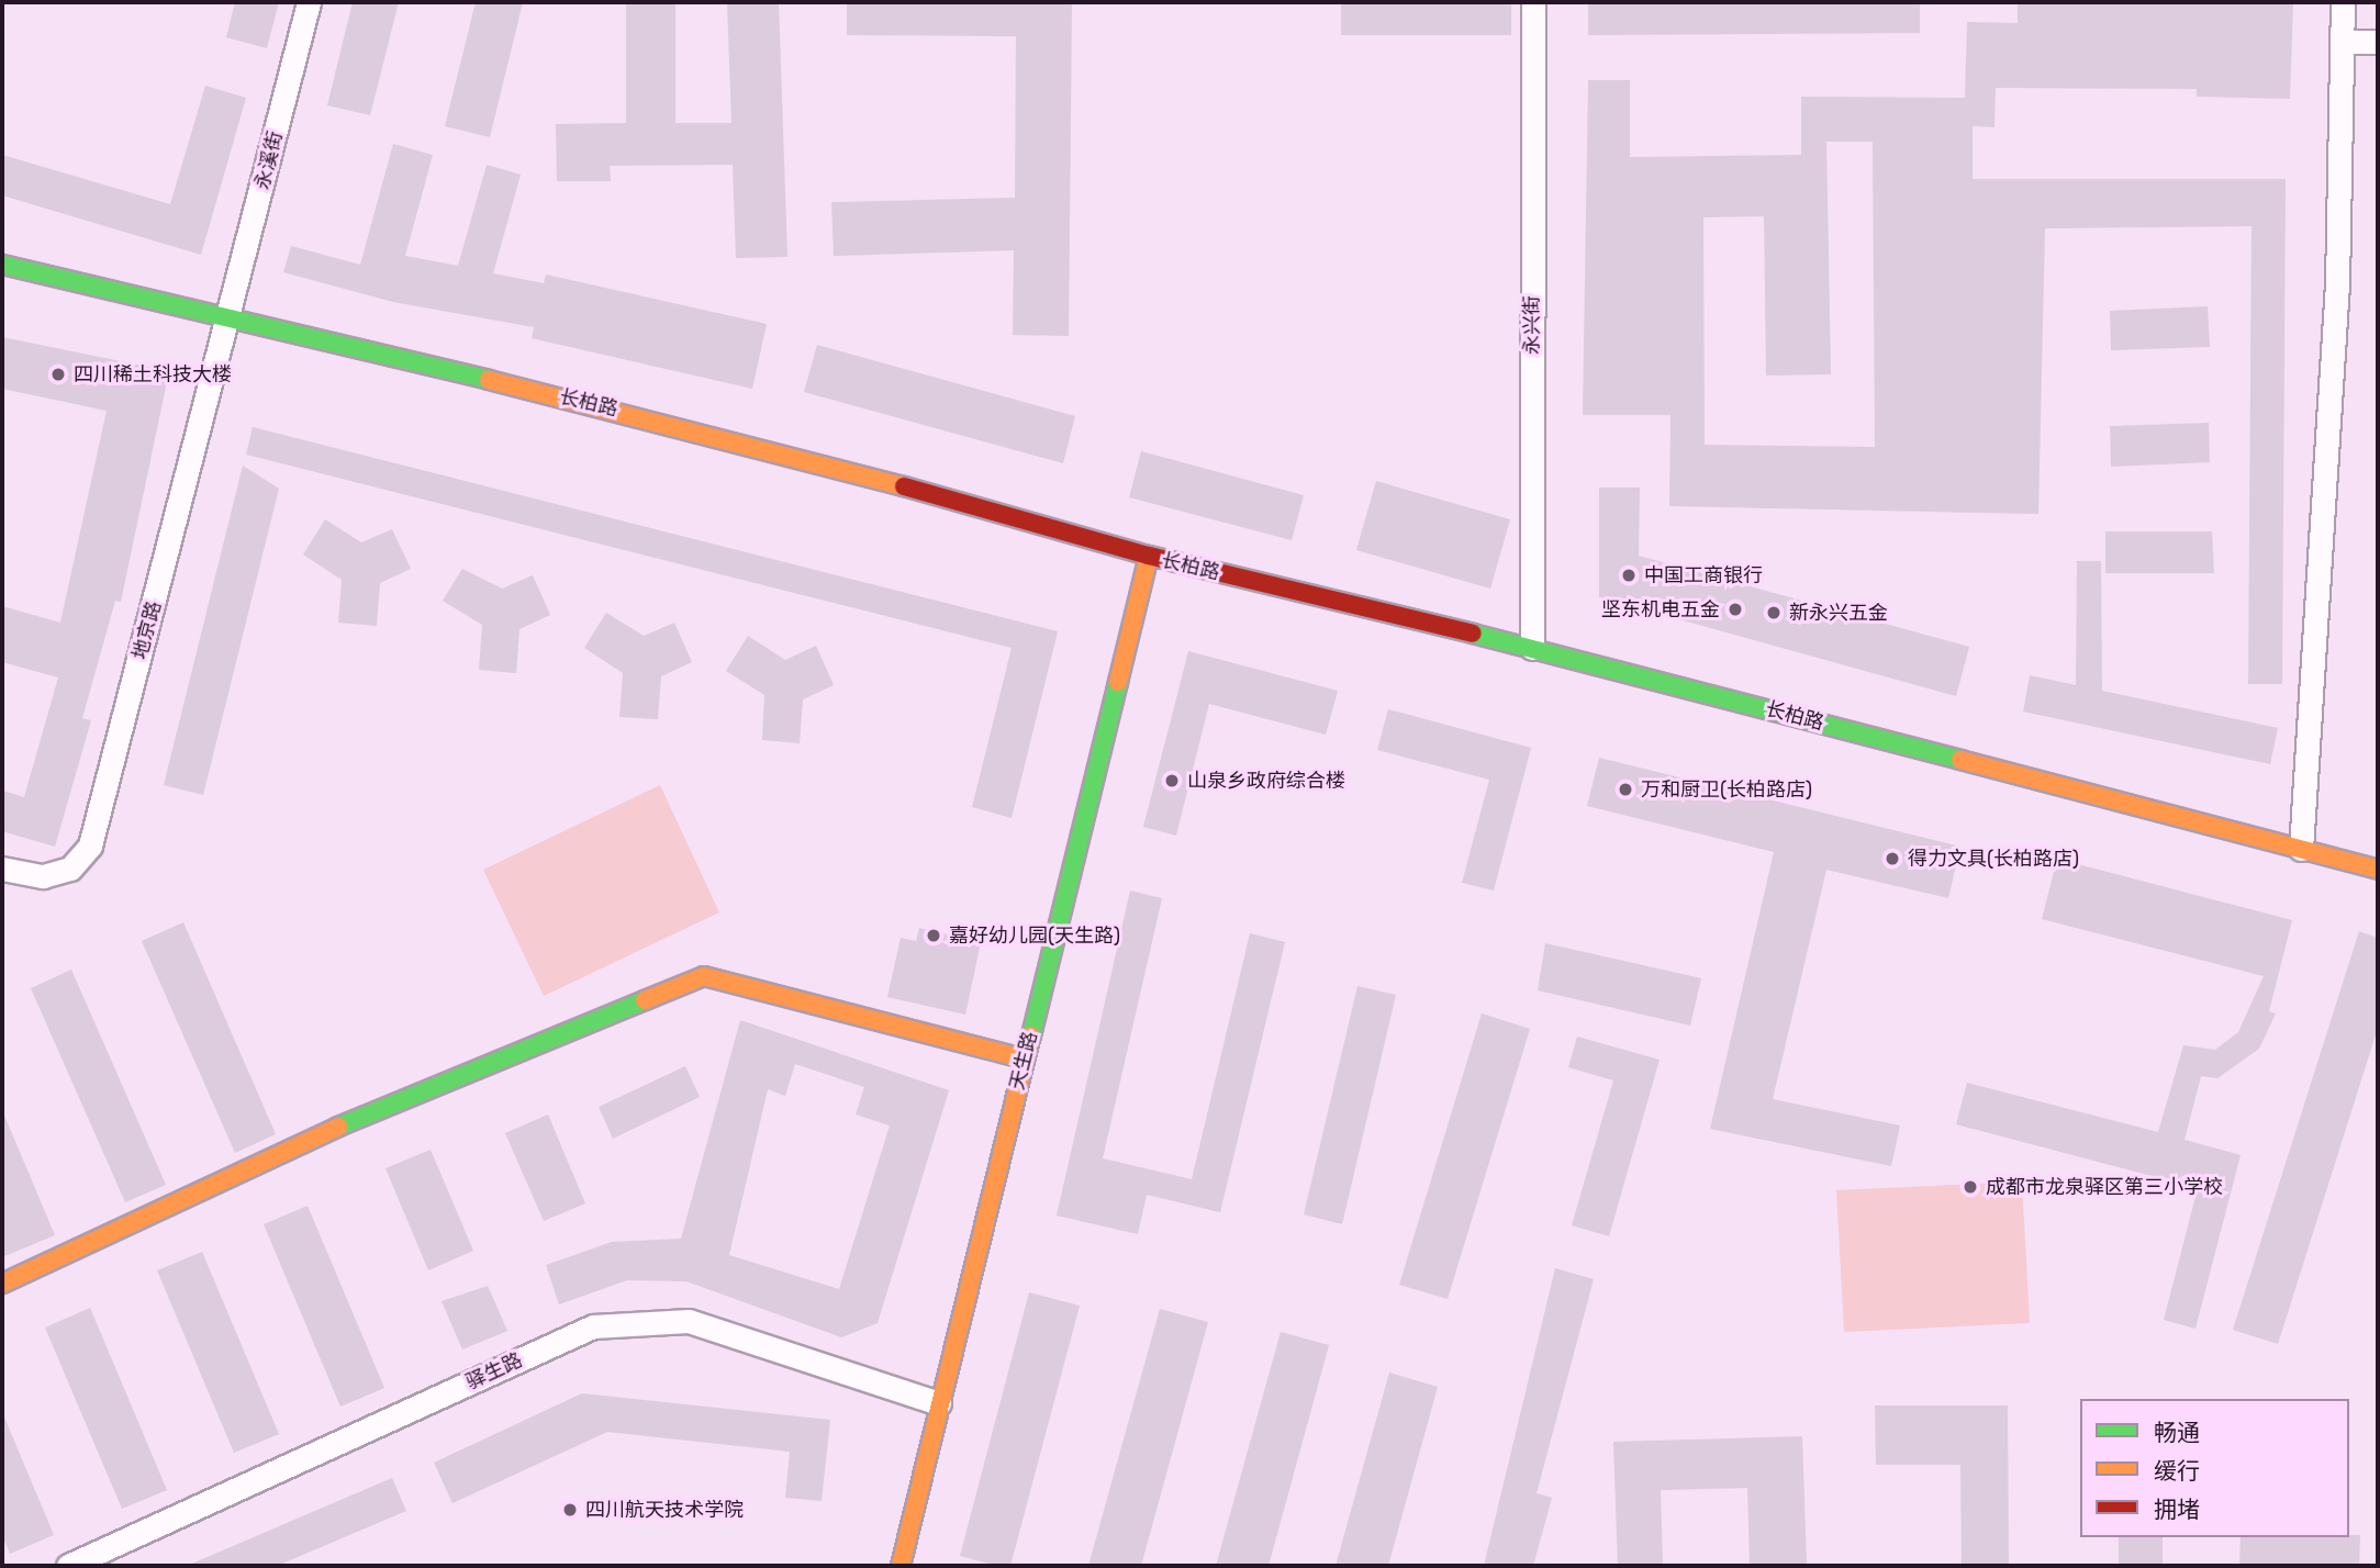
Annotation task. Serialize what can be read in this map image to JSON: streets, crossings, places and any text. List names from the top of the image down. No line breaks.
{"streets":{"street":["永溪街","永兴街","长柏路","地京路","天生路","驿生路"]},"crossings":[["永溪街","长柏路"],["永溪街","地京路"],["永兴街","长柏路"],["长柏路","地京路"],["长柏路","天生路"],["天生路","驿生路"]],"places":["四川稀土科技大楼","中国工商银行","坚东机电五金","新永兴五金","山泉乡政府综合楼","万和厨卫(长柏路店)","得力文具(长柏路店)","嘉好幼儿园(天生路)","成都市龙泉驿区第三小学校","四川航天技术学院"],"legend":["畅通","缓行","拥堵"]}
